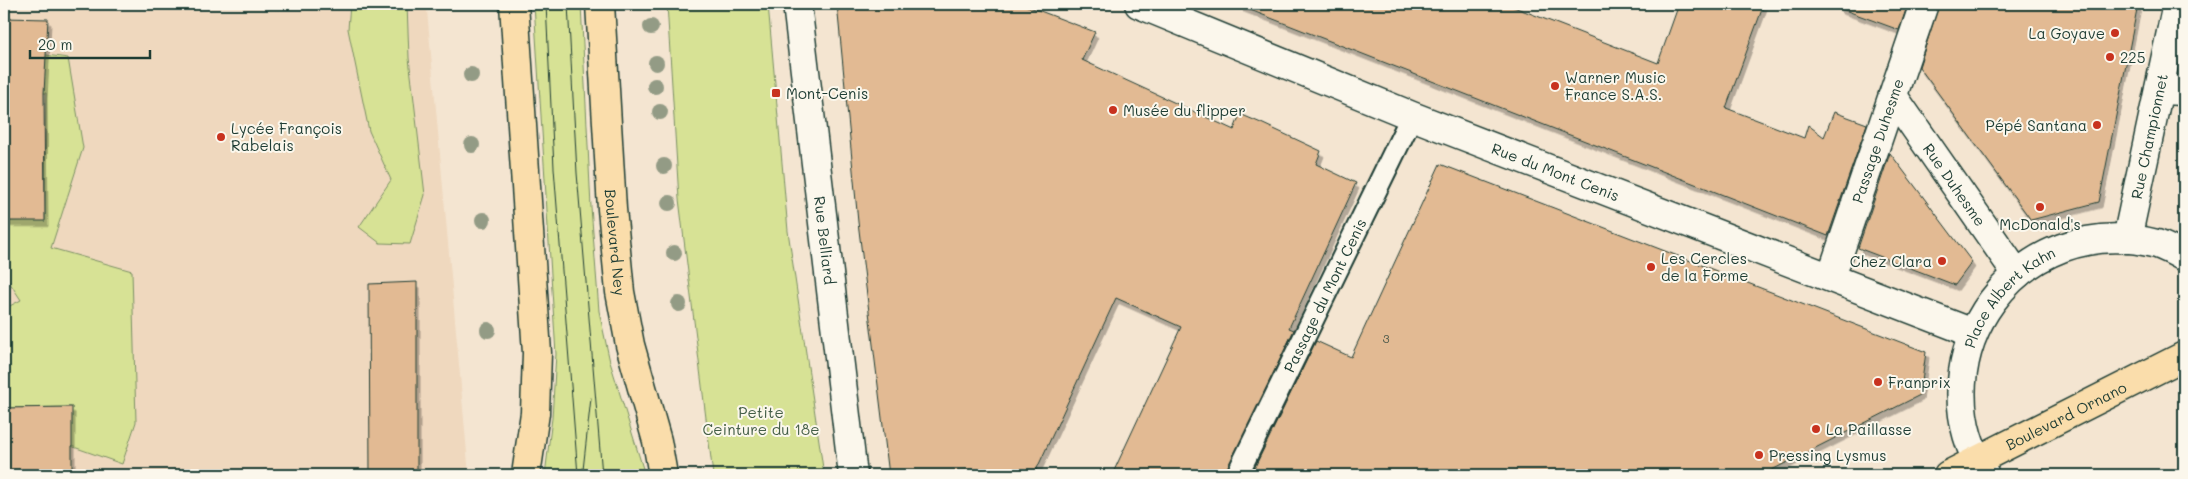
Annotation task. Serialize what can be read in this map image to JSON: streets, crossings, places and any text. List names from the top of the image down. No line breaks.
{"streets":{"main road":["Boulevard Ney","Boulevard Ornano"],"street":["Rue Championnet","Passage Duhesme","Rue du Mont Cenis","Rue Duhesme","Rue Belliard","Place Albert Kahn"],"lane":["Passage du Mont Cenis"]},"crossings":[["Rue Championnet","Place Albert Kahn"],["Passage Duhesme","Rue du Mont Cenis"],["Passage Duhesme","Rue Duhesme"],["Rue du Mont Cenis","Passage du Mont Cenis"],["Rue du Mont Cenis","Place Albert Kahn"],["Rue Duhesme","Place Albert Kahn"],["Place Albert Kahn","Boulevard Ornano"]],"parks":["Petite Ceinture du 18e"],"places":{"other":["La Goyave","225","Warner Music France S.A.S.","Musée du flipper","Pépé Santana","Lycée François Rabelais","McDonald's","Chez Clara","Les Cercles de la Forme","Franprix","La Paillasse","Pressing Lysmus"],"transit":["Mont-Cenis"]},"house_numbers":["3"],"scale_bar":"20 m"}
